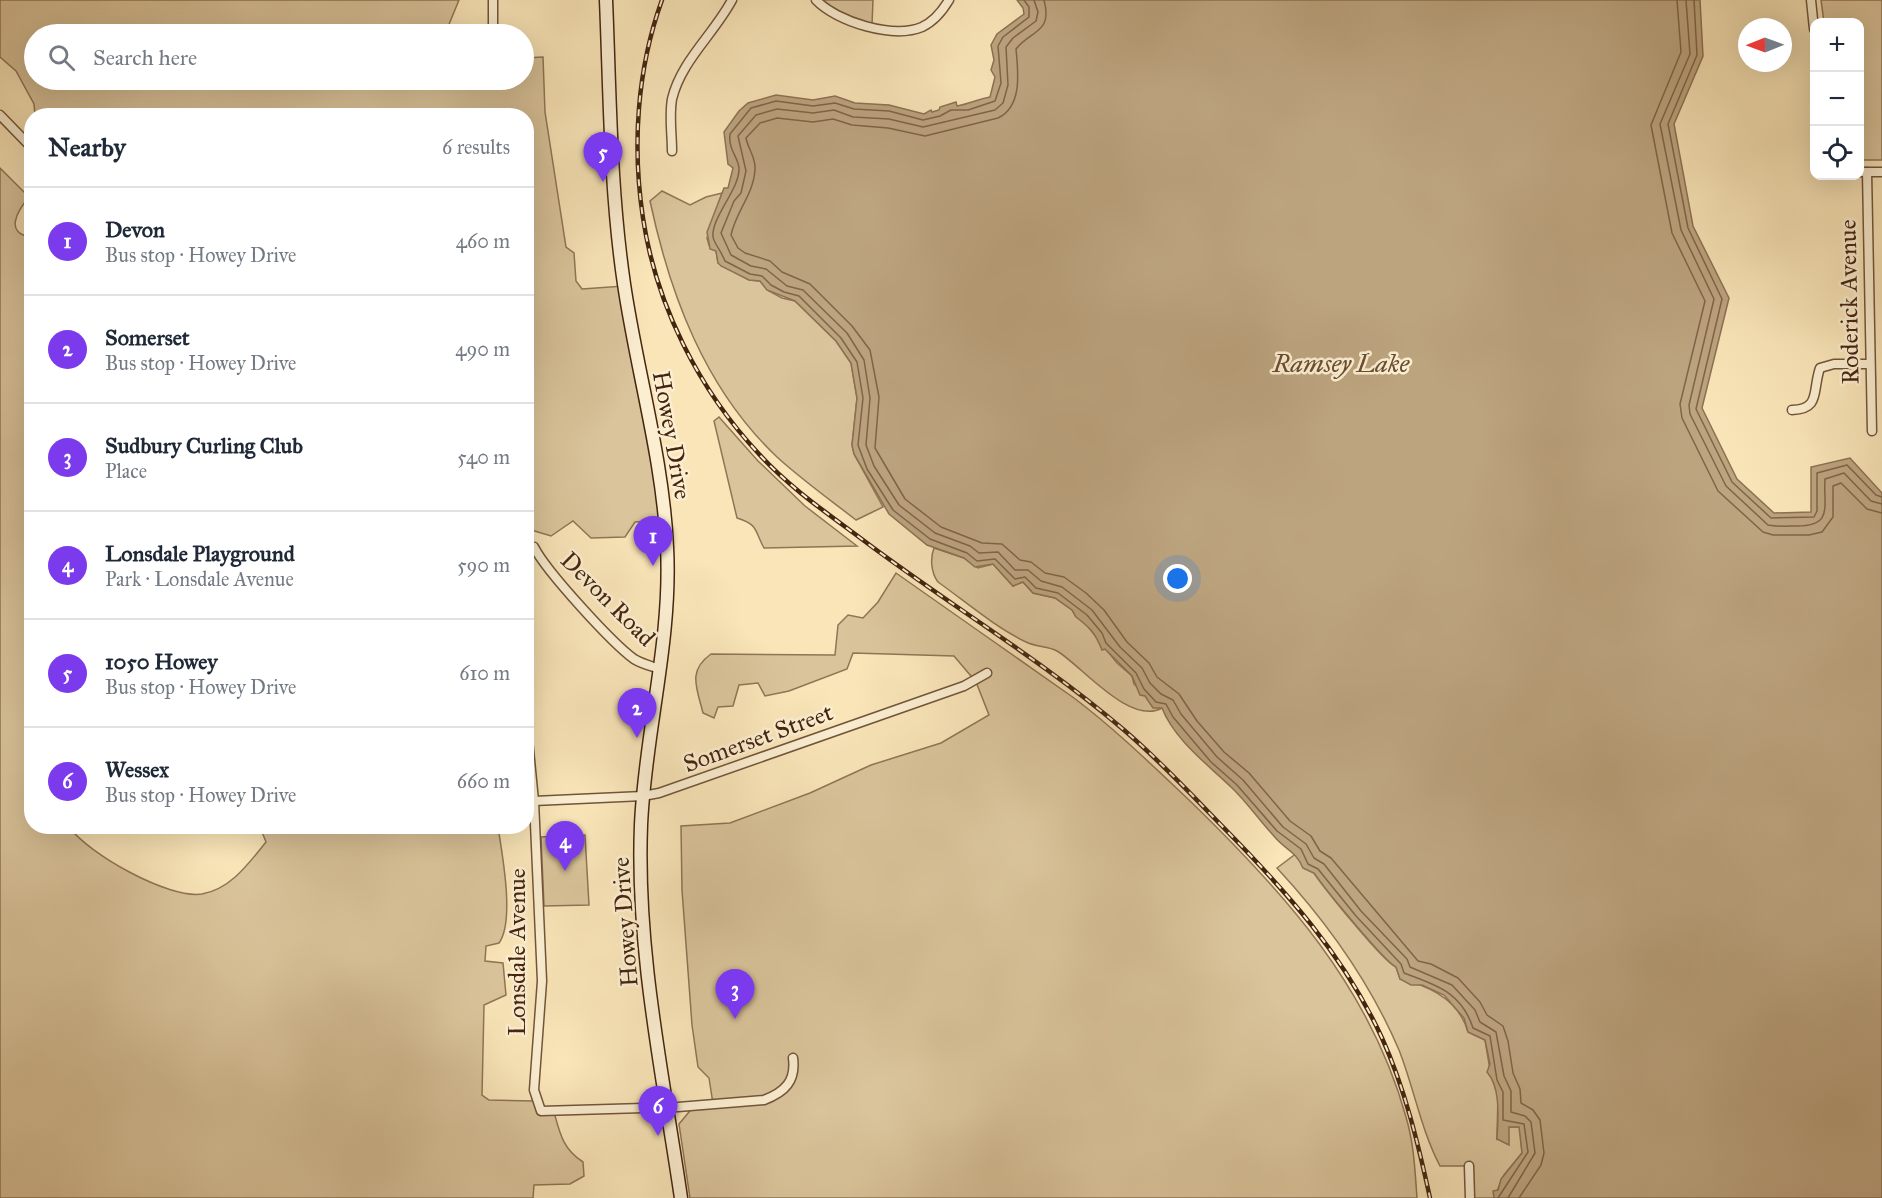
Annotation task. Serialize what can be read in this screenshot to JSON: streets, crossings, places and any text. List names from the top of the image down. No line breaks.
{"streets":{"main road":["Howey Drive"],"street":["Roderick Avenue","Devon Road","Somerset Street","Lonsdale Avenue"]},"crossings":[["Howey Drive","Devon Road"],["Howey Drive","Somerset Street"],["Howey Drive","Lonsdale Avenue"],["Somerset Street","Lonsdale Avenue"]],"water":["Ramsey Lake"],"north":"left","page":{"map_buttons":["+","−"],"search":"Search here","heading":["Nearby","6 results"],"pins":["5","1","2","4","3","6"],"list":[{"mark":"1","name":"Devon","note":"Bus stop · Howey Drive","value":"460 m"},{"mark":"2","name":"Somerset","note":"Bus stop · Howey Drive","value":"490 m"},{"mark":"3","name":"Sudbury Curling Club","note":"Place","value":"540 m"},{"mark":"4","name":"Lonsdale Playground","note":"Park · Lonsdale Avenue","value":"590 m"},{"mark":"5","name":"1050 Howey","note":"Bus stop · Howey Drive","value":"610 m"},{"mark":"6","name":"Wessex","note":"Bus stop · Howey Drive","value":"660 m"}]}}
